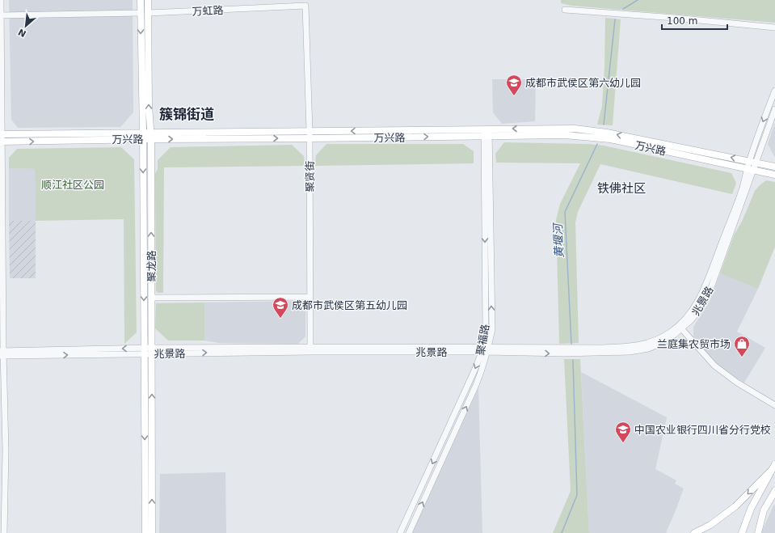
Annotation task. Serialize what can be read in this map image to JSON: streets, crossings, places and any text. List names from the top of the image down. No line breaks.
{"streets":{"main road":["万兴路","聚龙路"],"street":["万虹路","聚贤街","兆景路","聚福路"]},"crossings":[["万虹路","聚贤街"],["万虹路","聚龙路"],["万兴路","聚贤街"],["万兴路","聚龙路"],["万兴路","兆景路"],["万兴路","聚福路"],["聚贤街","兆景路"],["聚龙路","兆景路"],["兆景路","聚福路"]],"districts":["簇锦街道","铁佛社区"],"water":["黄堰河"],"parks":["顺江社区公园"],"places":{"school or university":["成都市武侯区第六幼儿园","成都市武侯区第五幼儿园","中国农业银行四川省分行党校"],"shop":["兰庭集农贸市场"]},"scale_bar":"100 m","north":"bottom left"}
